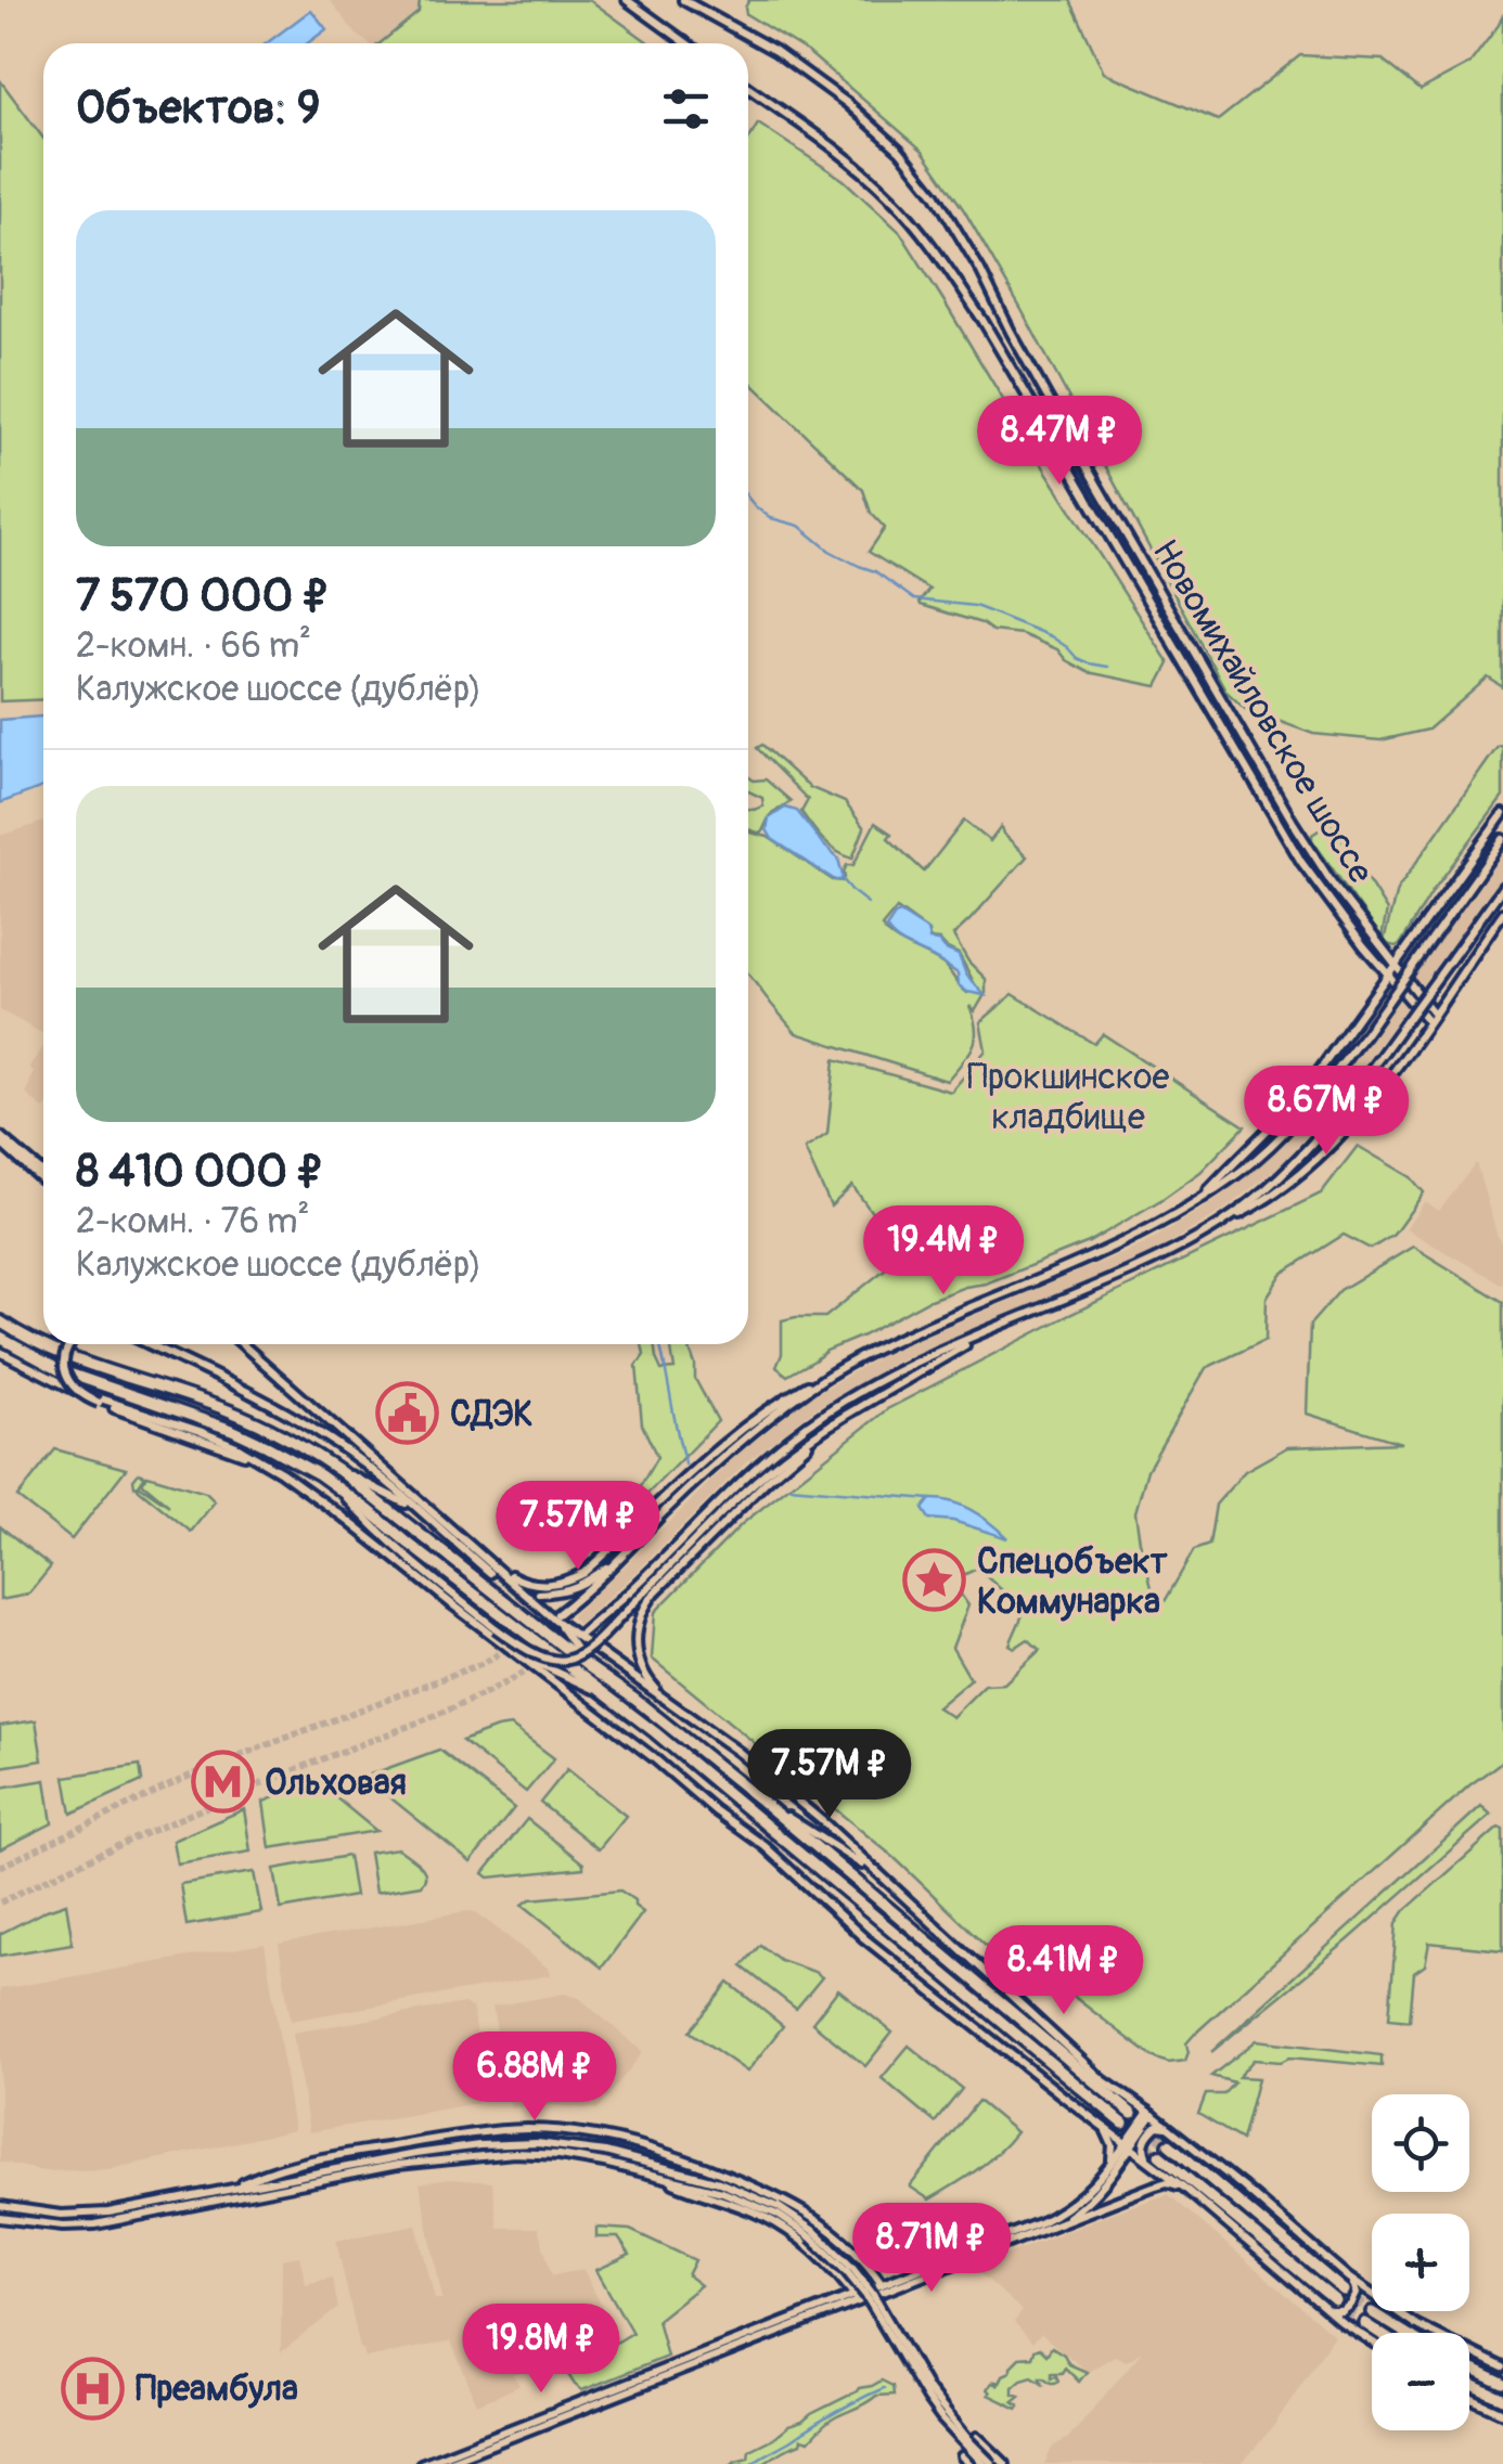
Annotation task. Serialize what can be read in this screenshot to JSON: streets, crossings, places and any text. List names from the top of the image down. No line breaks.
{"streets":{"main road":["Новомихайловское шоссе"]},"parks":["Прокшинское кладбище"],"places":{"public building":["СДЭК"],"place":["Спецобъект Коммунарка"],"metro station":["Ольховая"],"hospital":["Преамбула"]},"page":{"heading":"Объектов: 9","list":[{"name":"7 570 000 ₽","note":"2-комн. · 66 m² · Калужское шоссе (дублёр)"},{"name":"8 410 000 ₽","note":"2-комн. · 76 m² · Калужское шоссе (дублёр)"}],"price":["8.47M ₽","8.67M ₽","19.4M ₽","7.57M ₽","7.57M ₽","8.41M ₽","6.88M ₽","8.71M ₽","19.8M ₽"],"map_buttons":["+","−"]}}
